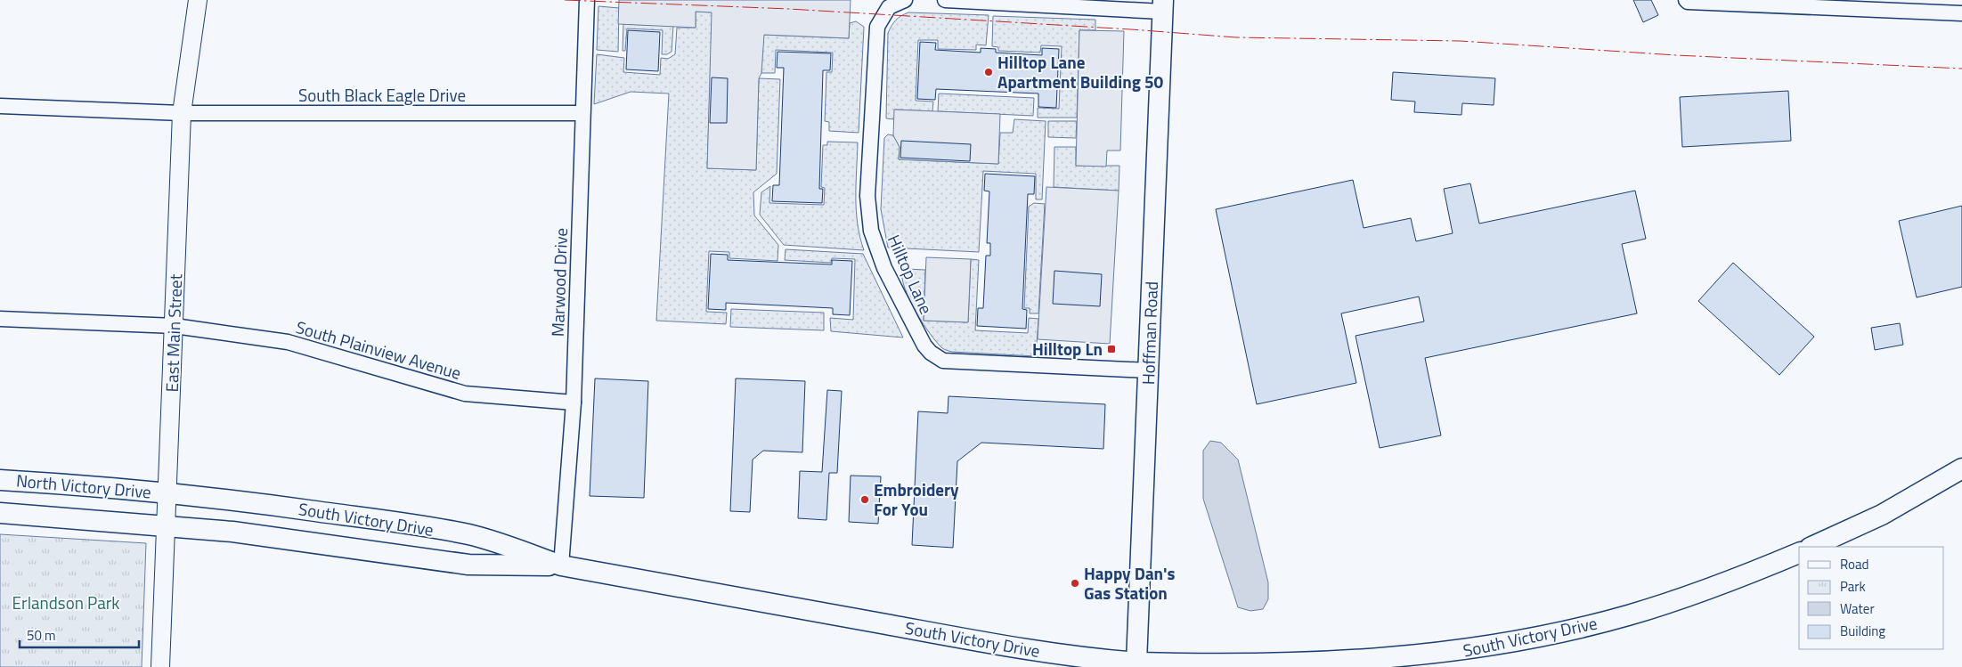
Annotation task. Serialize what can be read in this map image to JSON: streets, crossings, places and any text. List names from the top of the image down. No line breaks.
{"streets":{"main road":["Hoffman Road","North Victory Drive","South Victory Drive"],"street":["South Black Eagle Drive","Hilltop Lane","Marwood Drive","East Main Street","South Plainview Avenue"]},"crossings":[["South Black Eagle Drive","Marwood Drive"],["South Black Eagle Drive","East Main Street"],["Hilltop Lane","Hoffman Road"],["Marwood Drive","South Plainview Avenue"],["Marwood Drive","South Victory Drive"],["East Main Street","South Plainview Avenue"],["East Main Street","North Victory Drive"],["East Main Street","South Victory Drive"],["Hoffman Road","South Victory Drive"],["North Victory Drive","South Victory Drive"]],"parks":["Erlandson Park"],"places":{"other":["Hilltop Lane Apartment Building 50","Embroidery For You","Happy Dan's Gas Station"],"transit":["Hilltop Ln"]},"legend":["Road","Park","Water","Building"],"scale_bar":"50 m"}
